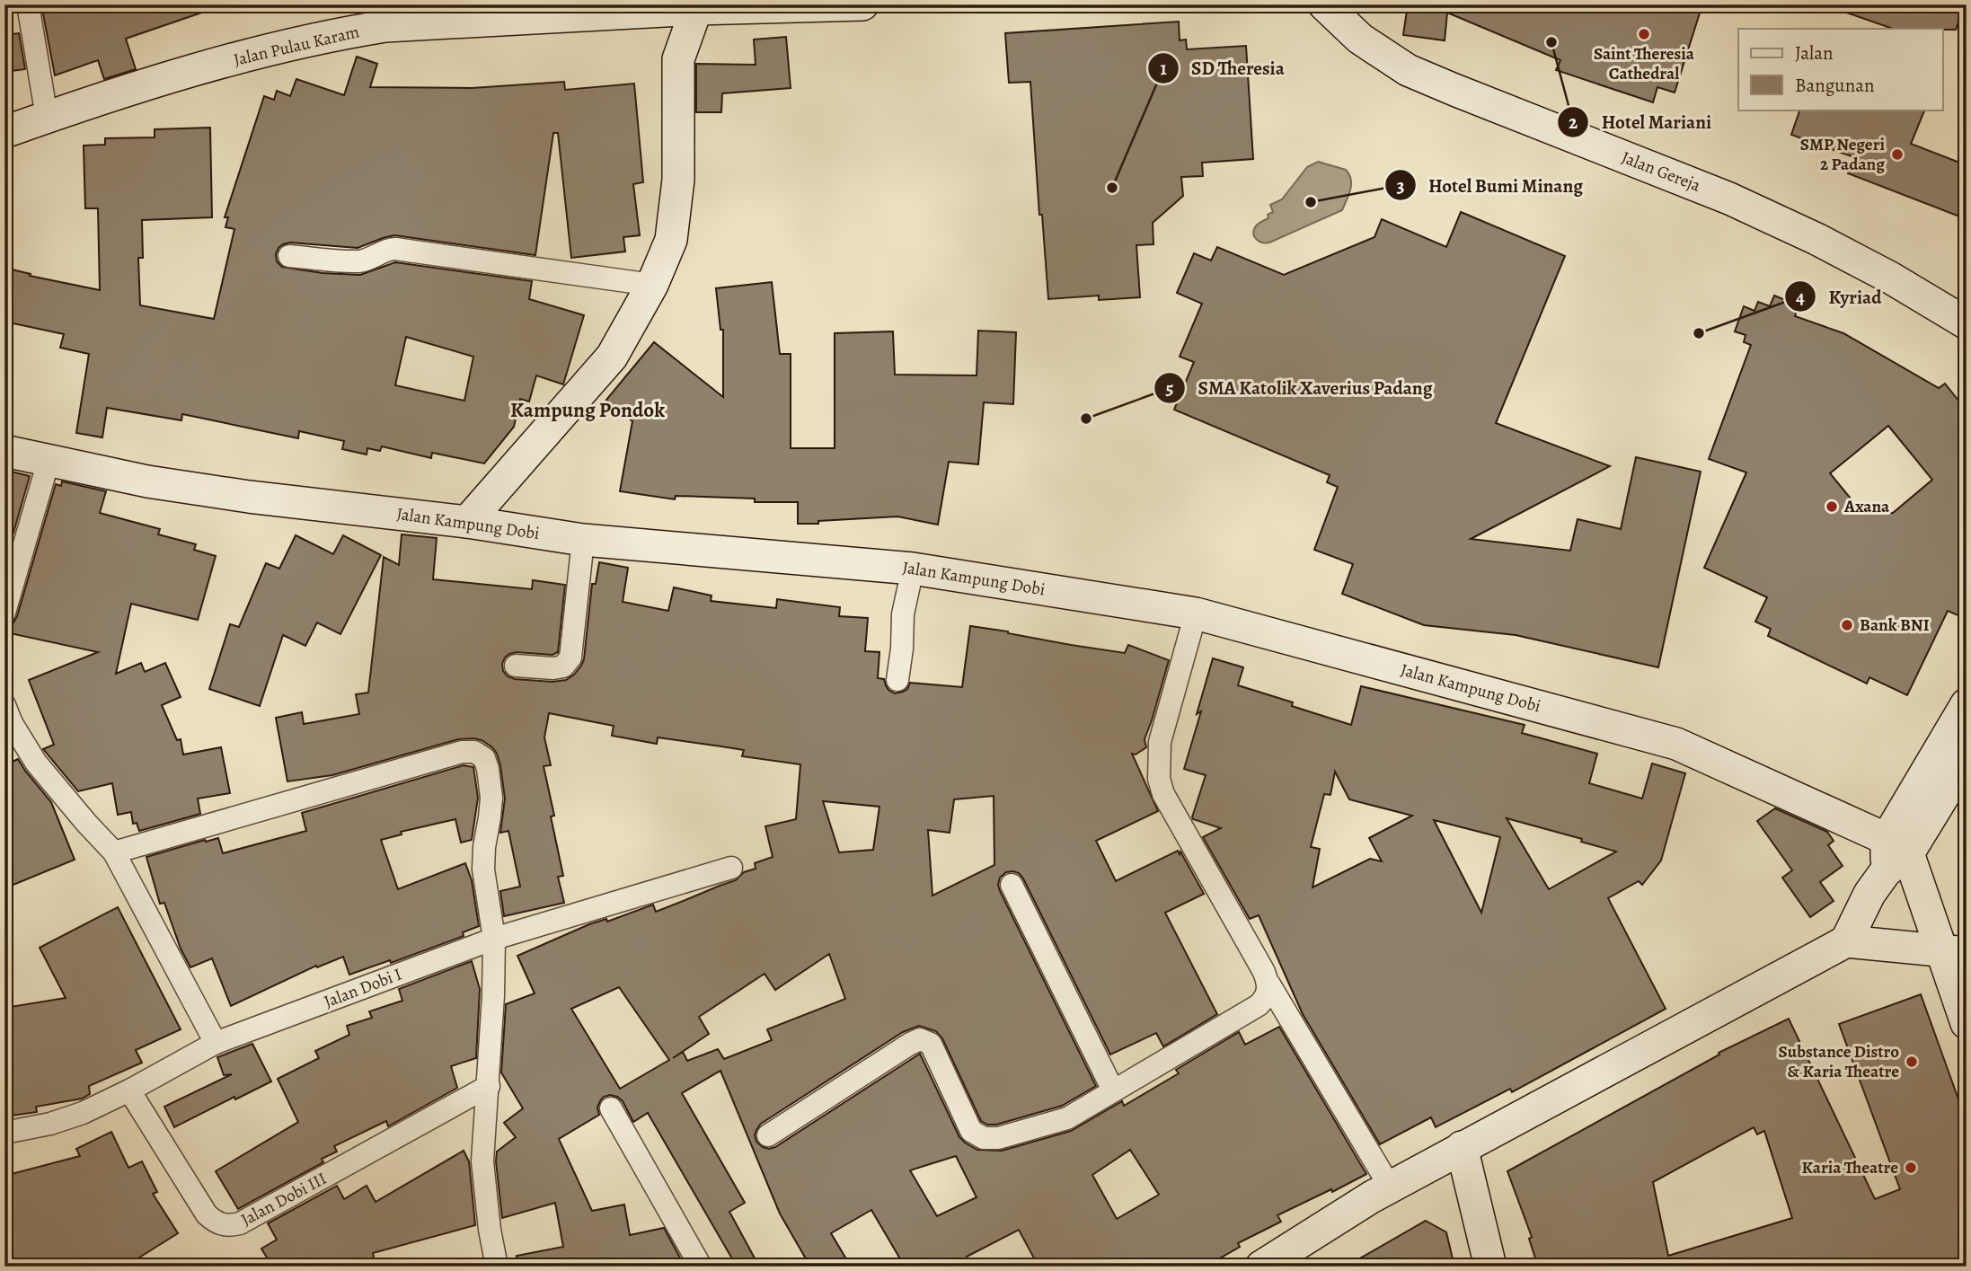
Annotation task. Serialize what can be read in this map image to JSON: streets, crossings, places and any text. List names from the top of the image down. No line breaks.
{"streets":{"street":["Jalan Pulau Karam","Jalan Gereja","Jalan Kampung Dobi","Jalan Dobi I","Jalan Dobi III"]},"crossings":[["Jalan Dobi I","Jalan Dobi III"]],"districts":["Kampung Pondok"],"places":["Saint Theresia Cathedral","Hotel Mariani","SMP Negeri 2 Padang","SD Theresia","Hotel Bumi Minang","Kyriad","SMA Katolik Xaverius Padang","Axana","Bank BNI","Substance Distro & Karia Theatre","Karia Theatre"],"legend":["Jalan","Bangunan"]}
